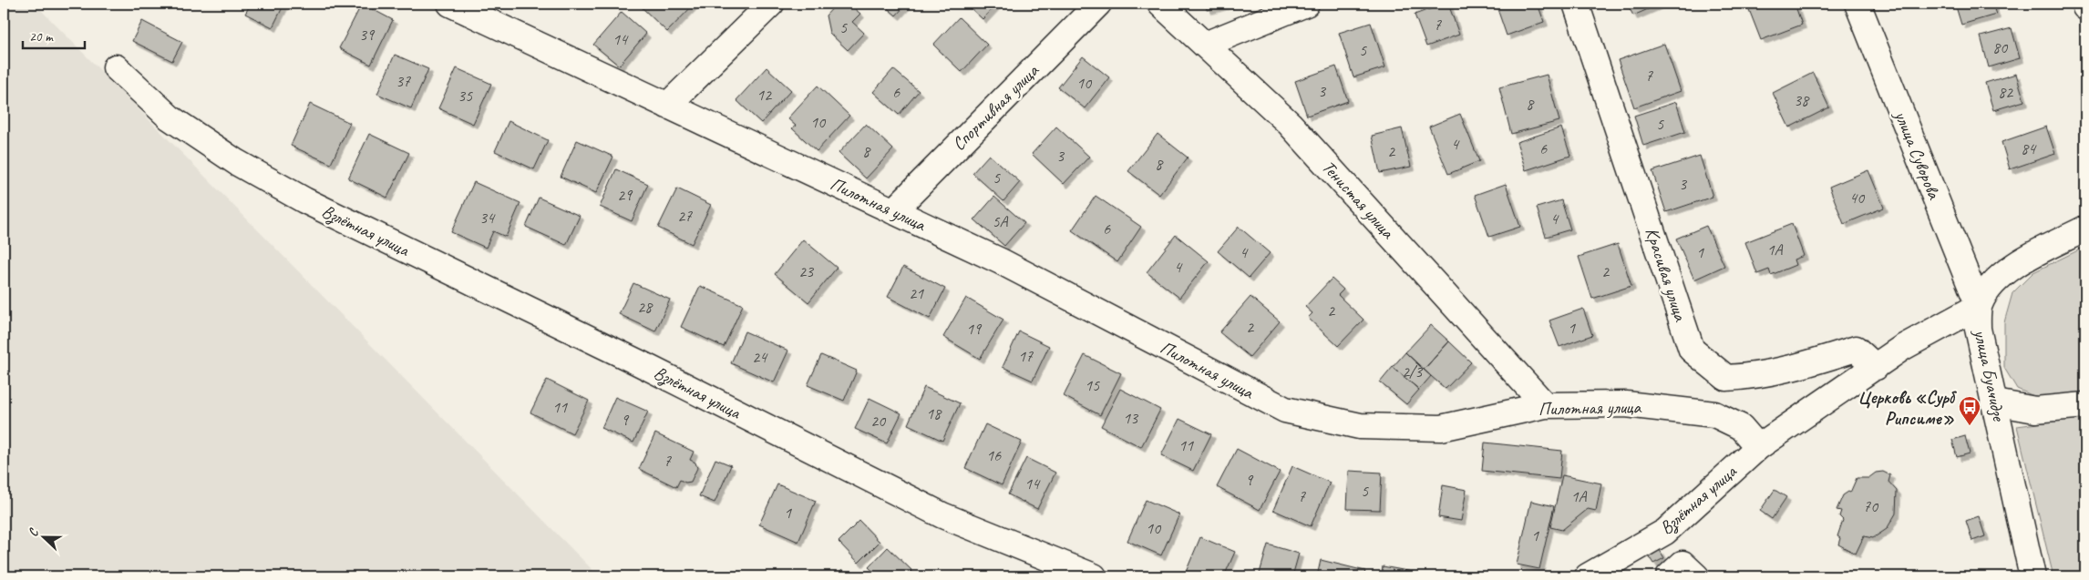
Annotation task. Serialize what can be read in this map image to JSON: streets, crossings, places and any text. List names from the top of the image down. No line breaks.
{"streets":{"street":["Спортивная улица","улица Суворова","Тенистая улица","Пилотная улица","Взлётная улица","Красивая улица","улица Буачидзе"]},"crossings":[["Спортивная улица","Пилотная улица"],["улица Суворова","улица Буачидзе"],["Тенистая улица","Пилотная улица"],["Пилотная улица","Взлётная улица"]],"places":{"bus stop":["Церковь «Сурб Рипсиме»"]},"house_numbers":["7","5","39","14","80","5","7","37","10","3","6","82","12","35","38","8","10","5","4","6","84","8","2","3","8","5","3","29","40","27","34","4","5А","6","1А","4","1","4","23","2","21","28","2","2","1","19","17","24","2/3","15","11","18","13","9","20","11","16","7","9","14","5","7","1А","70","1","10","1"],"scale_bar":"20 m","north":"left"}
